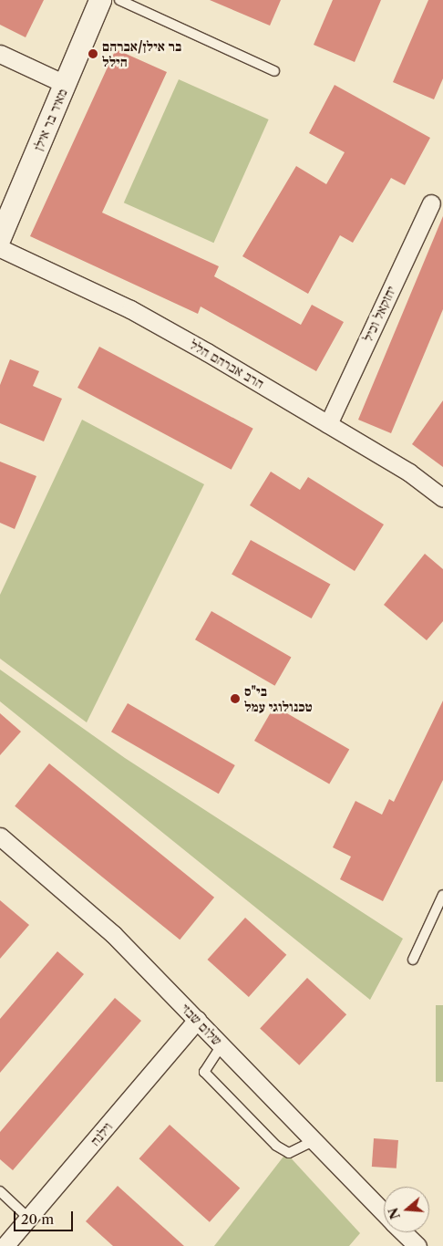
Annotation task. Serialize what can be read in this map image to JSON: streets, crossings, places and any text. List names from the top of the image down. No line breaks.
{"streets":{"street":["מאיר בר אילן","יחזקאל וכיל","הרב אברהם הלל","שלום שבזי","וילנה"]},"crossings":[["יחזקאל וכיל","הרב אברהם הלל"],["שלום שבזי","וילנה"]],"places":["בר אילן/אברהם הילל","בי\"ס טכנולוגי עמל"],"scale_bar":"20 m","north":"left"}
